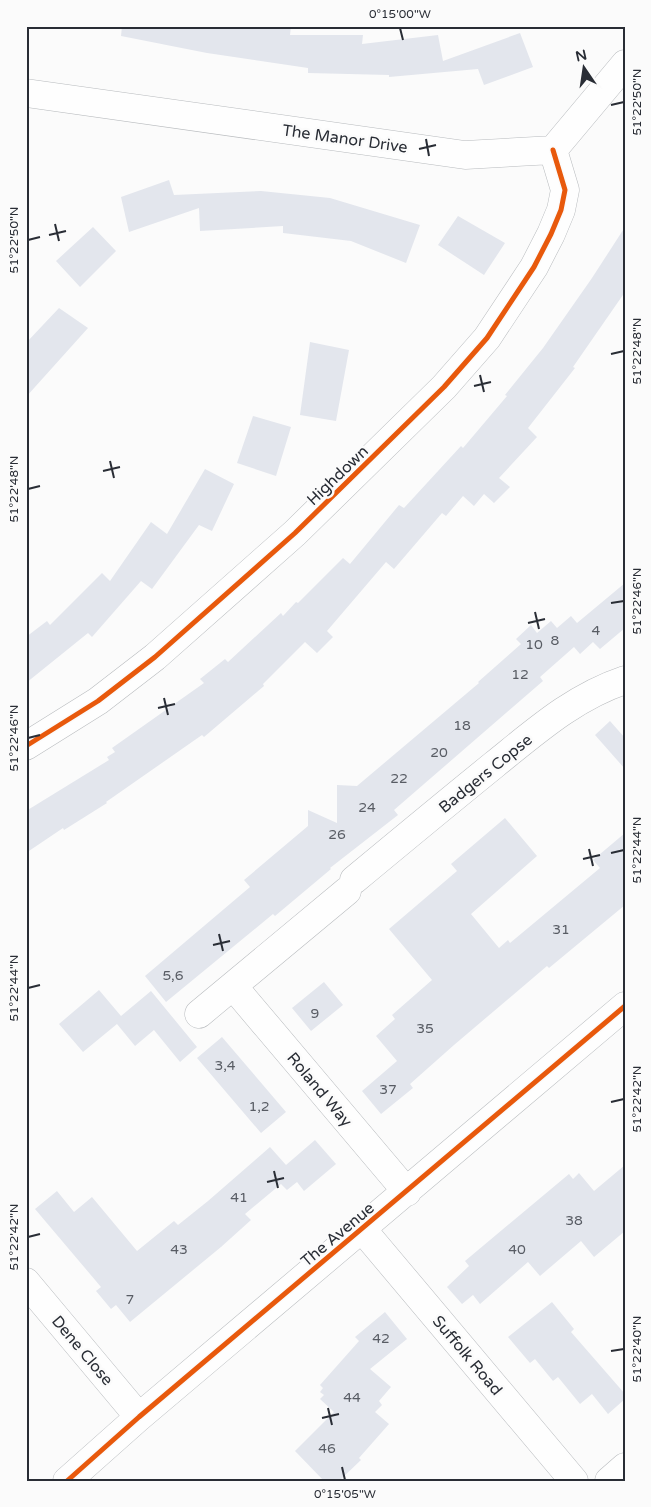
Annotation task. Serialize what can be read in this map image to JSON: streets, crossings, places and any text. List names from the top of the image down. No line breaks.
{"streets":{"street":["The Manor Drive","Highdown","Badgers Copse","Roland Way","The Avenue","Dene Close","Suffolk Road"]},"crossings":[["The Manor Drive","Highdown"],["Badgers Copse","Roland Way"],["Roland Way","The Avenue"],["The Avenue","Dene Close"],["The Avenue","Suffolk Road"]],"house_numbers":["4","8","10","12","18","20","22","24","26","31","5,6","9","35","3,4","37","1,2","41","38","43","40","7","42","44","46"],"north":"top","coordinates":["0°15'00\"W","51°22'50\"N","51°22'48\"N","51°22'46\"N","51°22'44\"N","51°22'42\"N","51°22'40\"N","0°15'05\"W"]}
